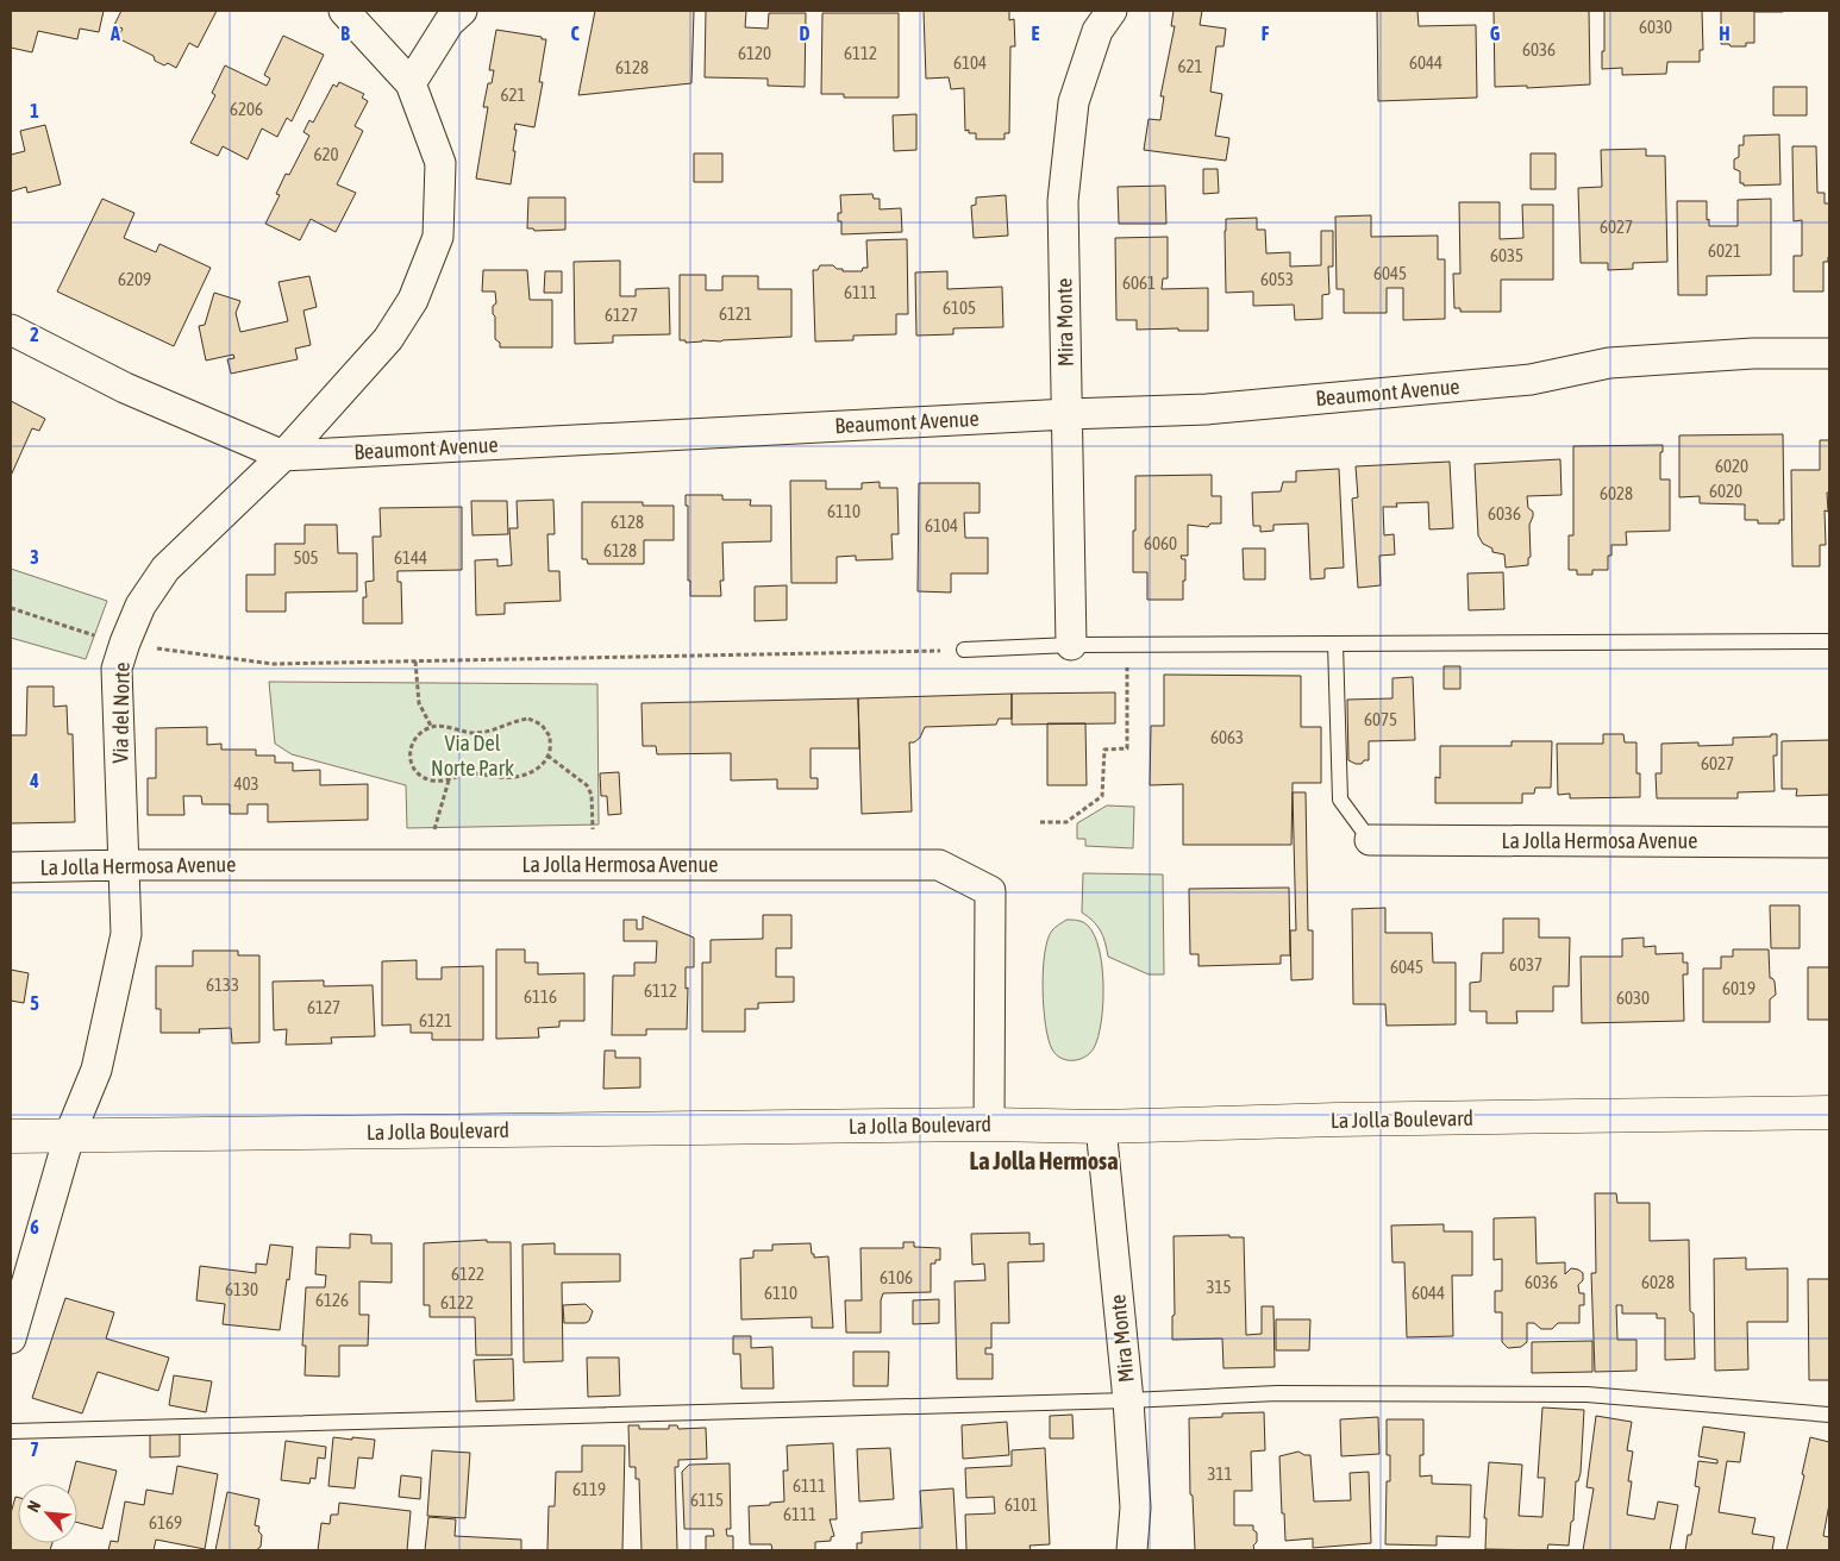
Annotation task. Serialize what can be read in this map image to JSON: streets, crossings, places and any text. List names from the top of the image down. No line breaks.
{"streets":{"main road":["La Jolla Boulevard"],"street":["Mira Monte","Beaumont Avenue","Via del Norte","La Jolla Hermosa Avenue"]},"crossings":[["Mira Monte","Beaumont Avenue"],["Mira Monte","La Jolla Boulevard"],["Beaumont Avenue","Via del Norte"],["Via del Norte","La Jolla Hermosa Avenue"],["Via del Norte","La Jolla Boulevard"],["La Jolla Hermosa Avenue","La Jolla Boulevard"]],"districts":["La Jolla Hermosa"],"parks":["Via Del Norte Park"],"house_numbers":["6030","6036","6120","6112","6104","6044","621","6128","621","6206","620","6027","6021","6035","6045","6209","6053","6061","6111","6105","6121","6127","6020","6020","6028","6110","6036","6128","6104","6060","6128","505","6144","6075","6063","6027","403","6037","6045","6133","6019","6112","6116","6030","6127","6121","6122","6106","6036","6028","315","6130","6110","6044","6126","6122","311","6111","6119","6115","6101","6111","6169"],"north":"top left","grid":{"columns":["A","B","C","D","E","F","G","H"],"rows":["1","2","3","4","5","6","7"]}}
